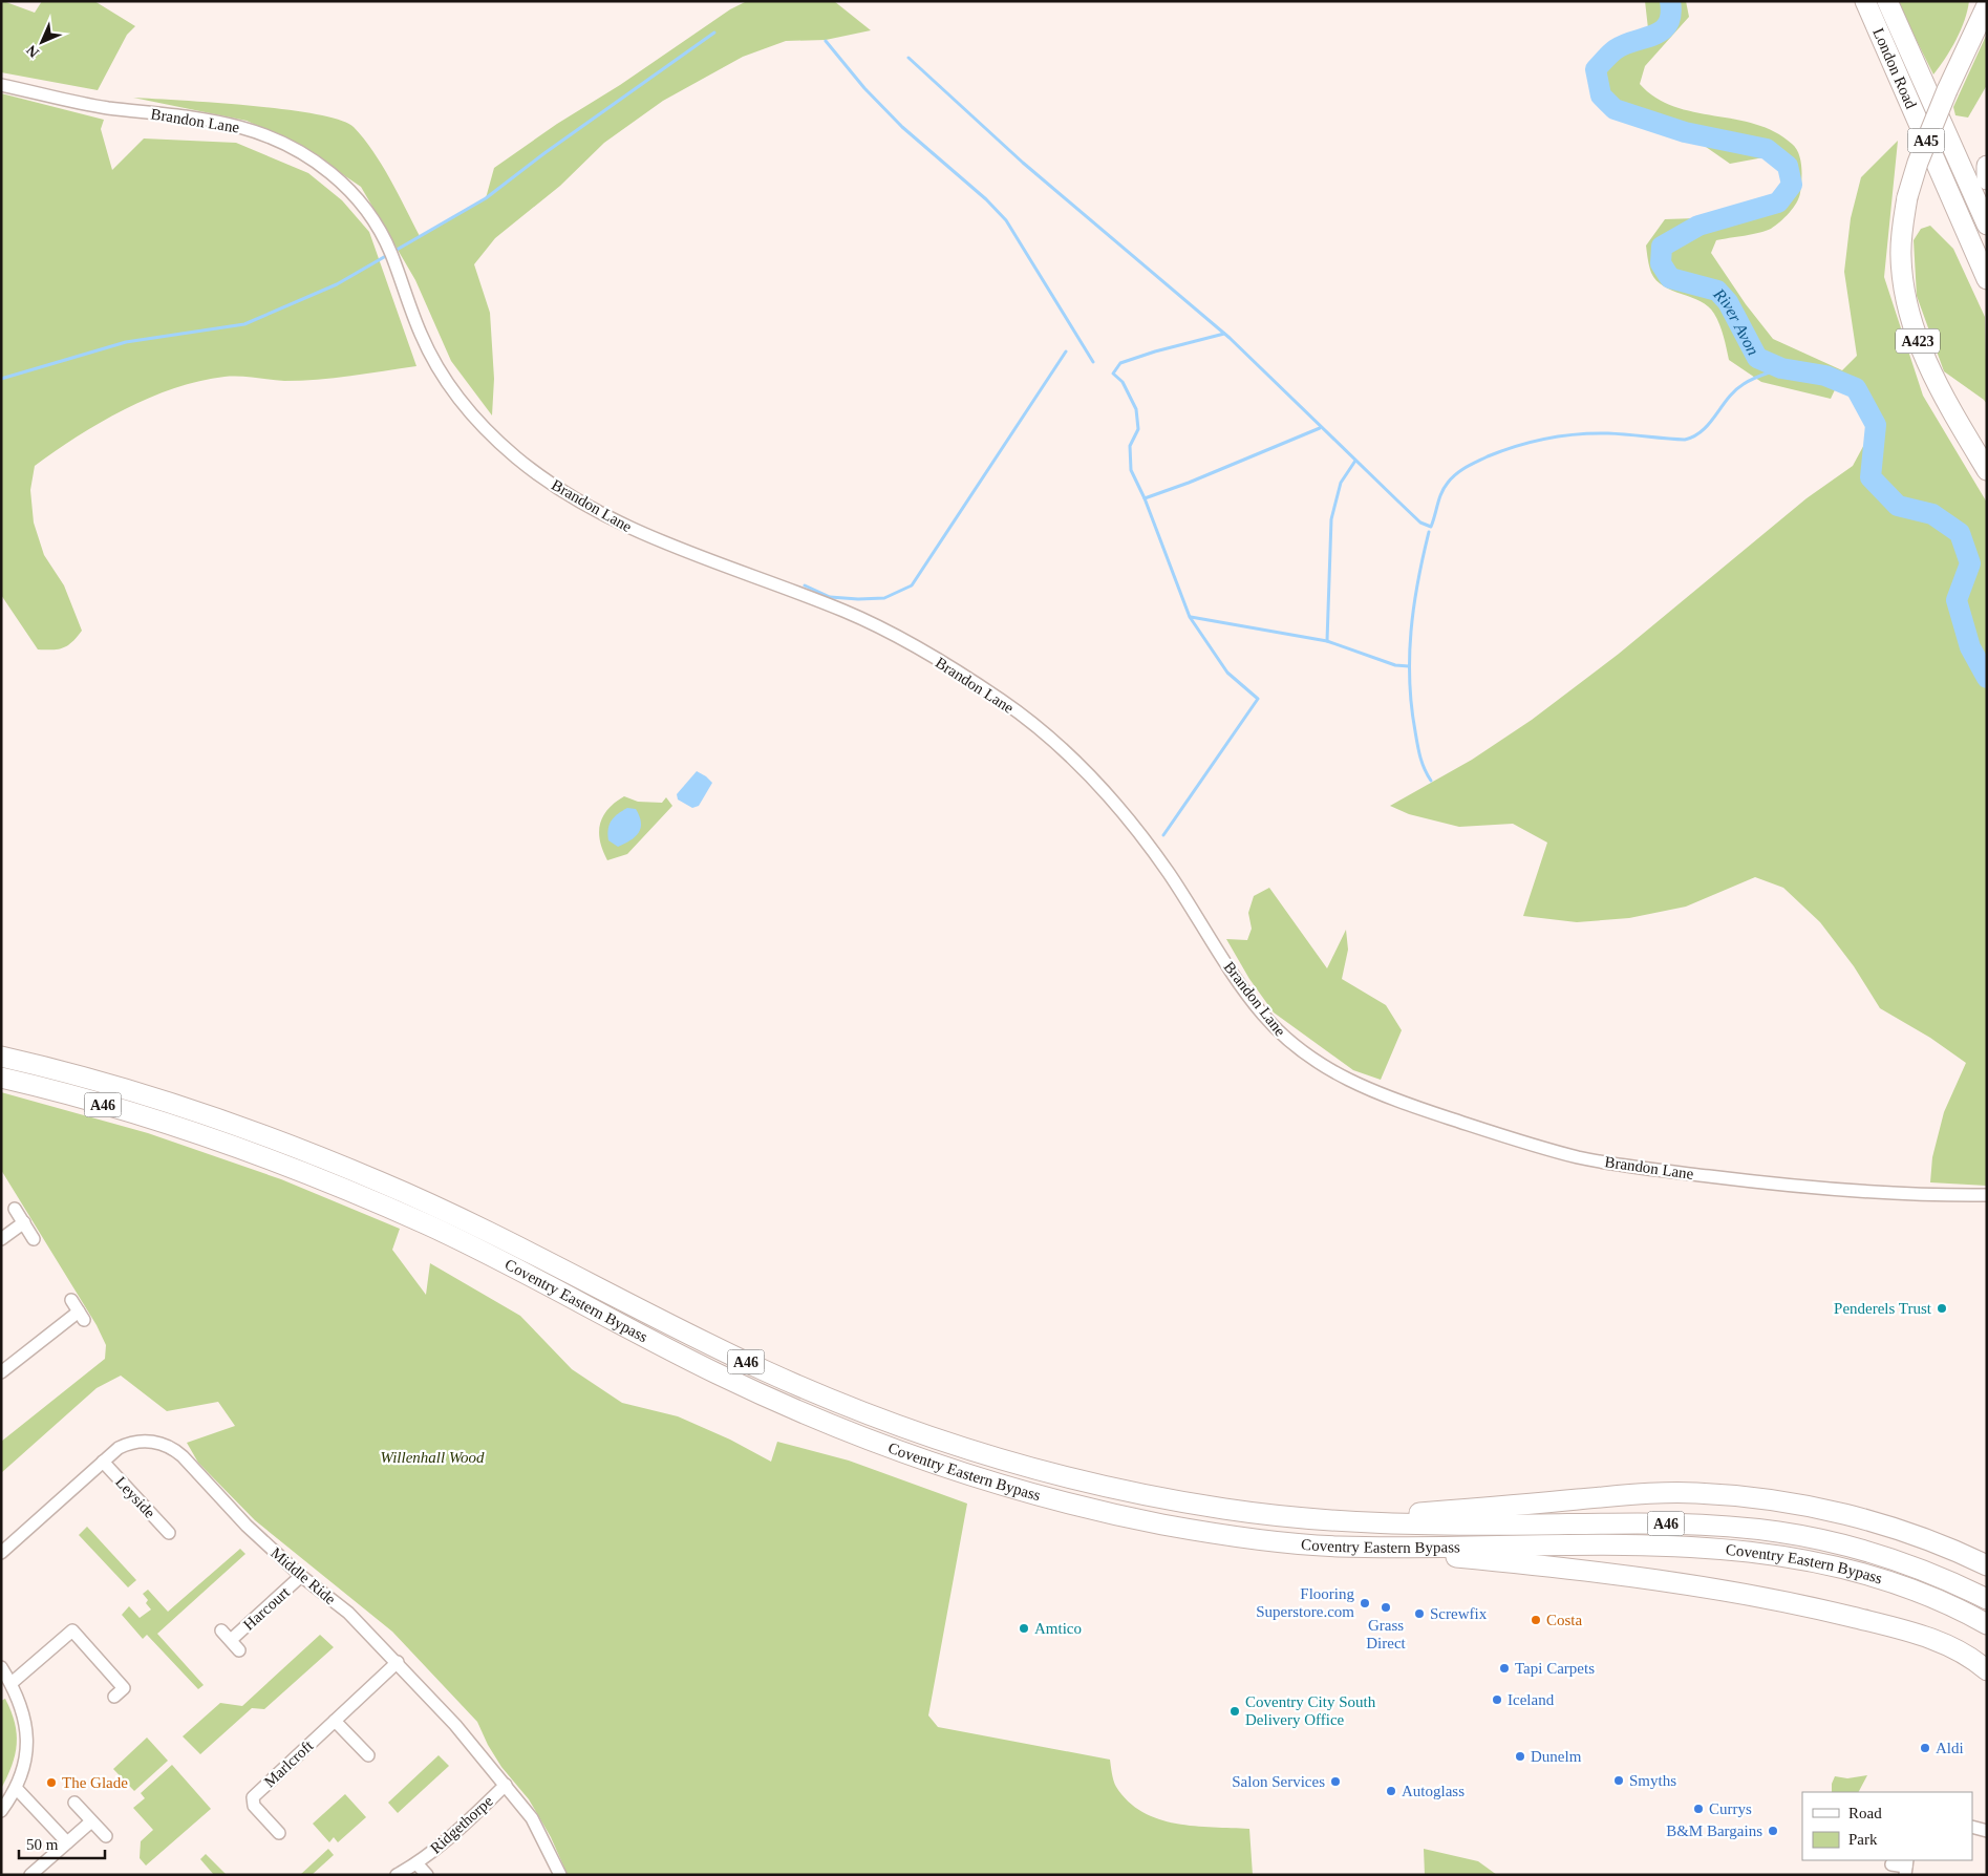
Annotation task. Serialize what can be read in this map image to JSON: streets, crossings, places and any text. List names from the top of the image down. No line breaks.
{"streets":{"highway":["London Road","A45","A423","A46","Coventry Eastern Bypass"],"street":["Brandon Lane","Leyside","Middle Ride","Harcourt","Marlcroft","Ridgethorpe"]},"crossings":[["Leyside","Middle Ride"],["Middle Ride","Harcourt"],["Middle Ride","Marlcroft"],["Middle Ride","Ridgethorpe"]],"water":["River Avon"],"parks":["Willenhall Wood"],"places":["Penderels Trust","Flooring Superstore.com","Grass Direct","Screwfix","Costa","Amtico","Tapi Carpets","Iceland","Coventry City South Delivery Office","Aldi","Dunelm","Smyths","Salon Services","The Glade","Autoglass","Currys","B&M Bargains"],"legend":["Road","Park"],"scale_bar":"50 m","north":"bottom left"}
